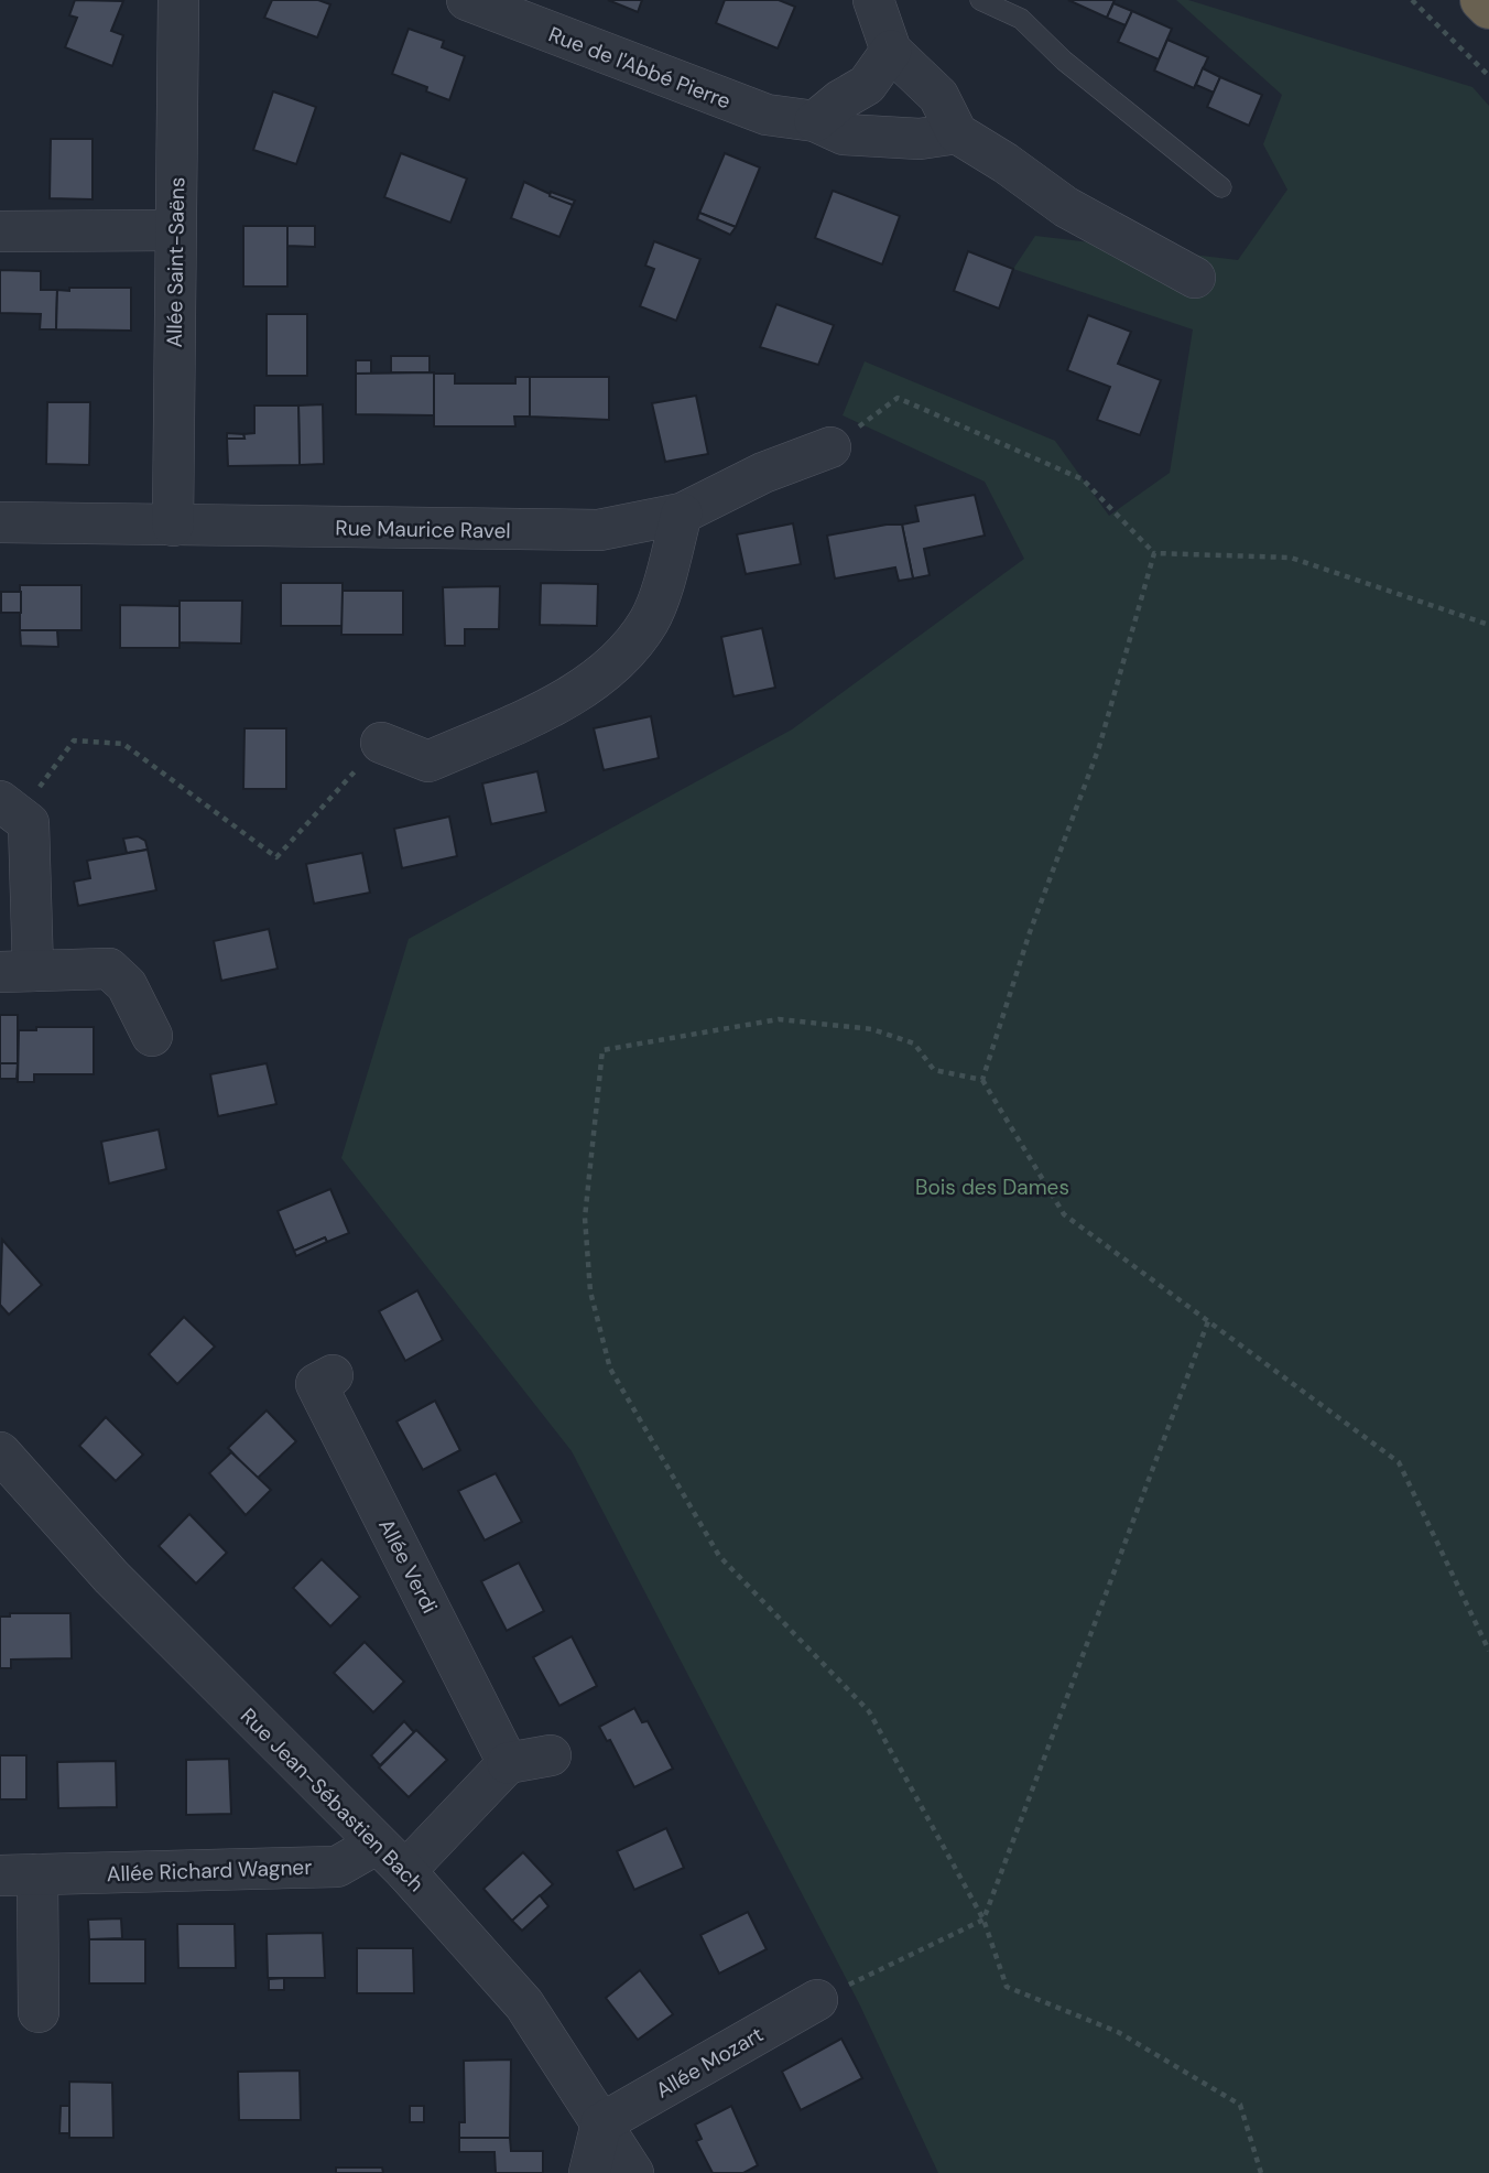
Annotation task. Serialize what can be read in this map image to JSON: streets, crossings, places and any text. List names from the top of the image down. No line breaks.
{"streets":{"street":["Rue de l'Abbé Pierre","Allée Saint-Saëns","Rue Maurice Ravel","Allée Verdi","Rue Jean-Sébastien Bach","Allée Richard Wagner","Allée Mozart"]},"crossings":[["Allée Saint-Saëns","Rue Maurice Ravel"],["Rue Jean-Sébastien Bach","Allée Richard Wagner"],["Rue Jean-Sébastien Bach","Allée Mozart"]],"parks":["Bois des Dames"]}
